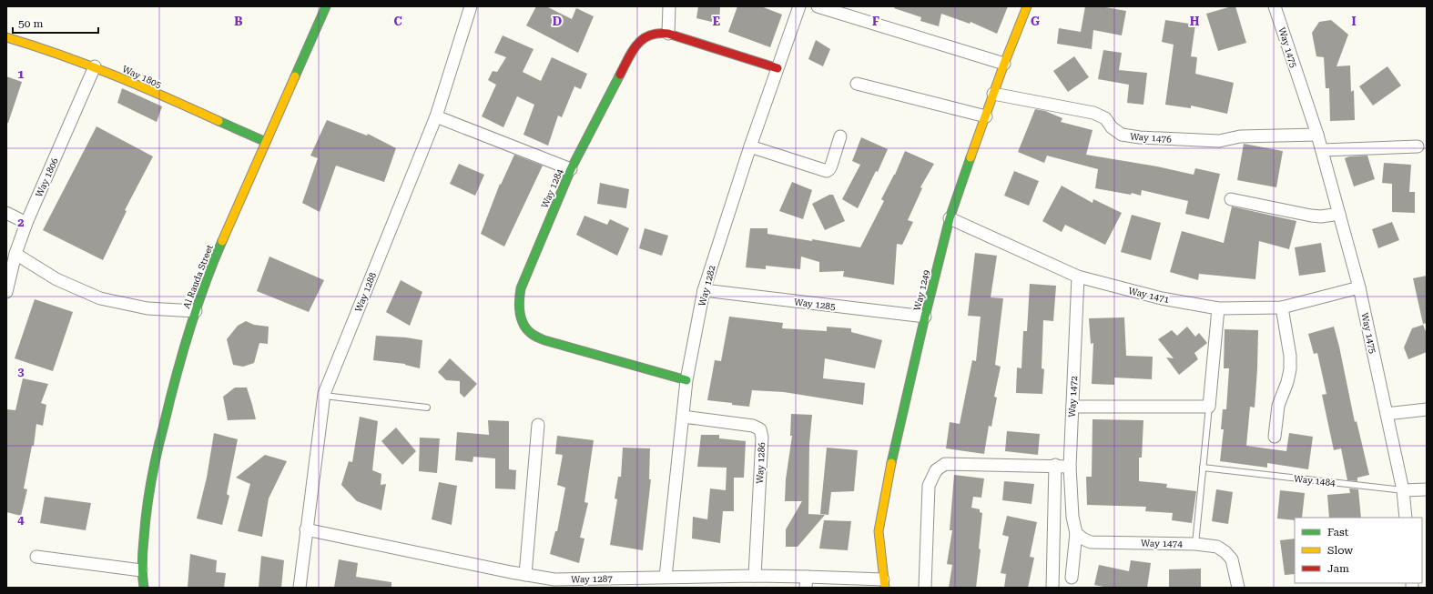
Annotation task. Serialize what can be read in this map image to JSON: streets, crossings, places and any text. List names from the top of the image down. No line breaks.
{"streets":{"street":["Way 1475","Way 1805","Way 1476","Way 1806","Way 1284","Al Rauda Street","Way 1282","Way 1249","Way 1288","Way 1471","Way 1285","Way 1472","Way 1286","Way 1484","Way 1474","Way 1287"]},"crossings":[["Way 1475","Way 1476"],["Way 1475","Way 1471"],["Way 1475","Way 1484"],["Way 1805","Way 1806"],["Way 1805","Al Rauda Street"],["Way 1476","Way 1249"],["Way 1284","Way 1282"],["Way 1282","Way 1285"],["Way 1282","Way 1286"],["Way 1282","Way 1287"],["Way 1249","Way 1471"],["Way 1249","Way 1285"],["Way 1249","Way 1287"],["Way 1288","Way 1287"],["Way 1471","Way 1472"],["Way 1472","Way 1474"],["Way 1286","Way 1287"]],"legend":["Fast","Slow","Jam"],"scale_bar":"50 m","grid":{"columns":["B","C","D","E","F","G","H","I"],"rows":["1","2","3","4"]}}
